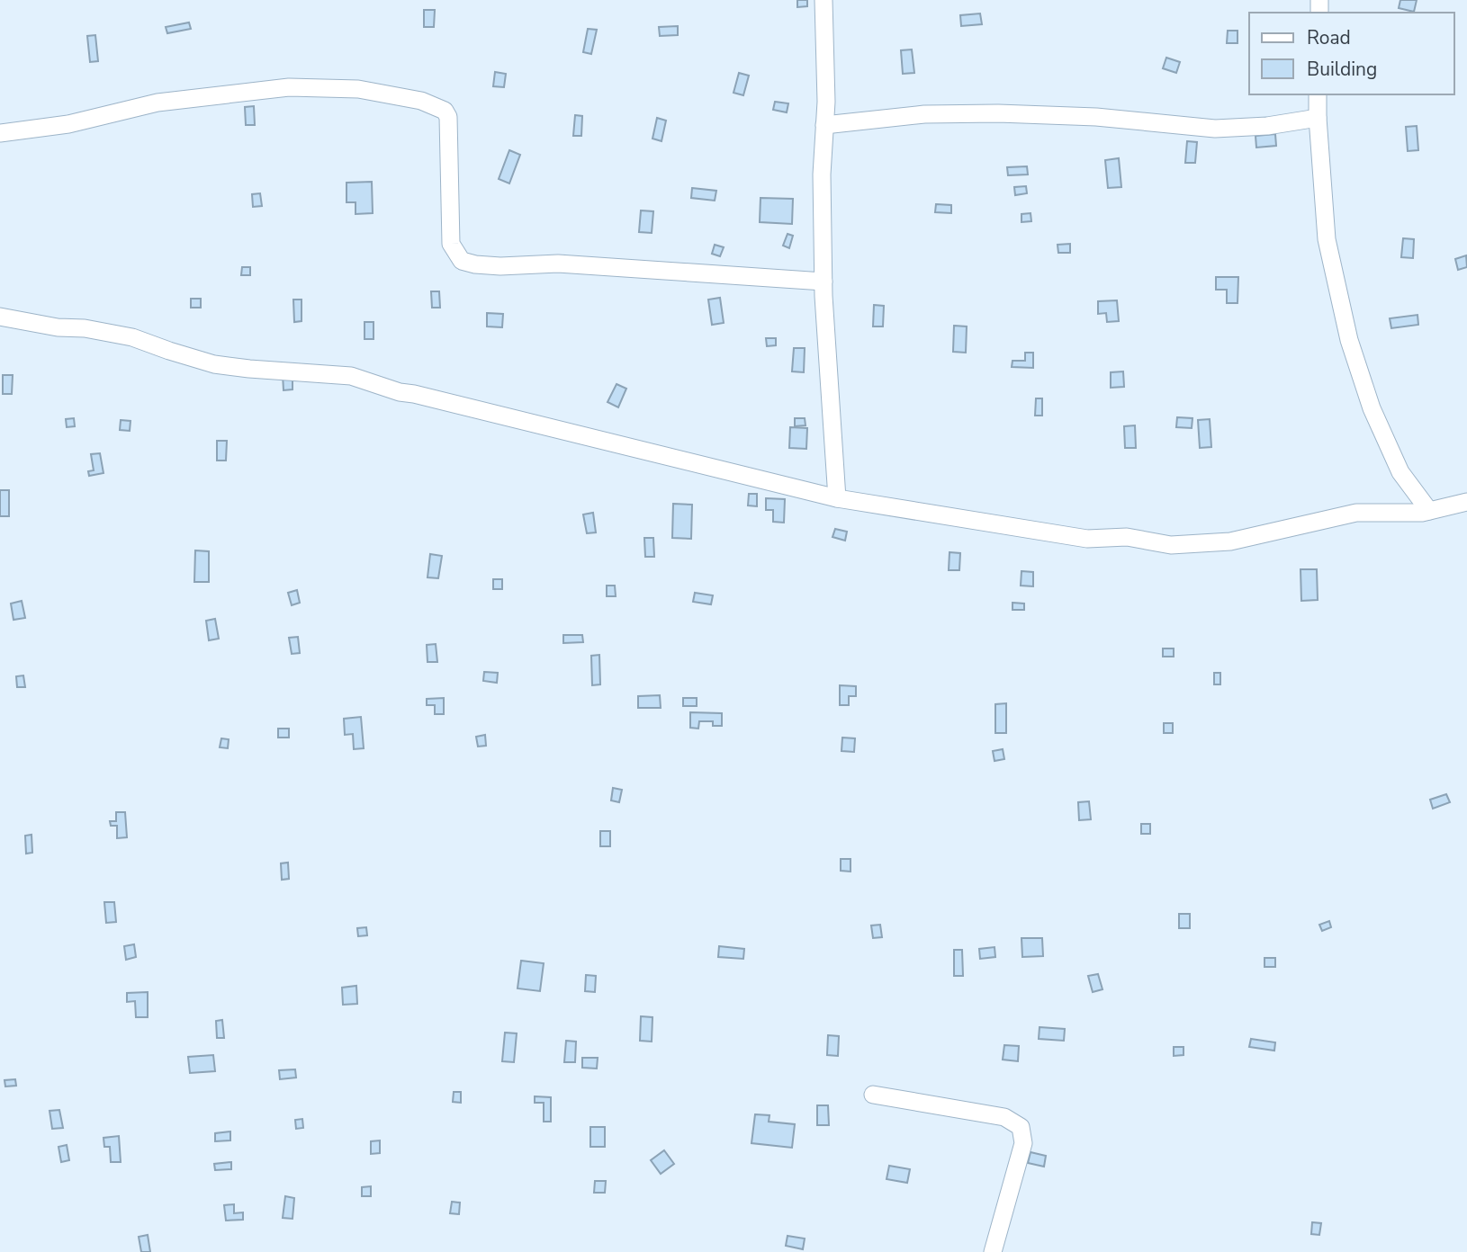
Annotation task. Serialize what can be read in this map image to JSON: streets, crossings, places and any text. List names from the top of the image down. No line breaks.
{"legend":["Road","Building"]}
